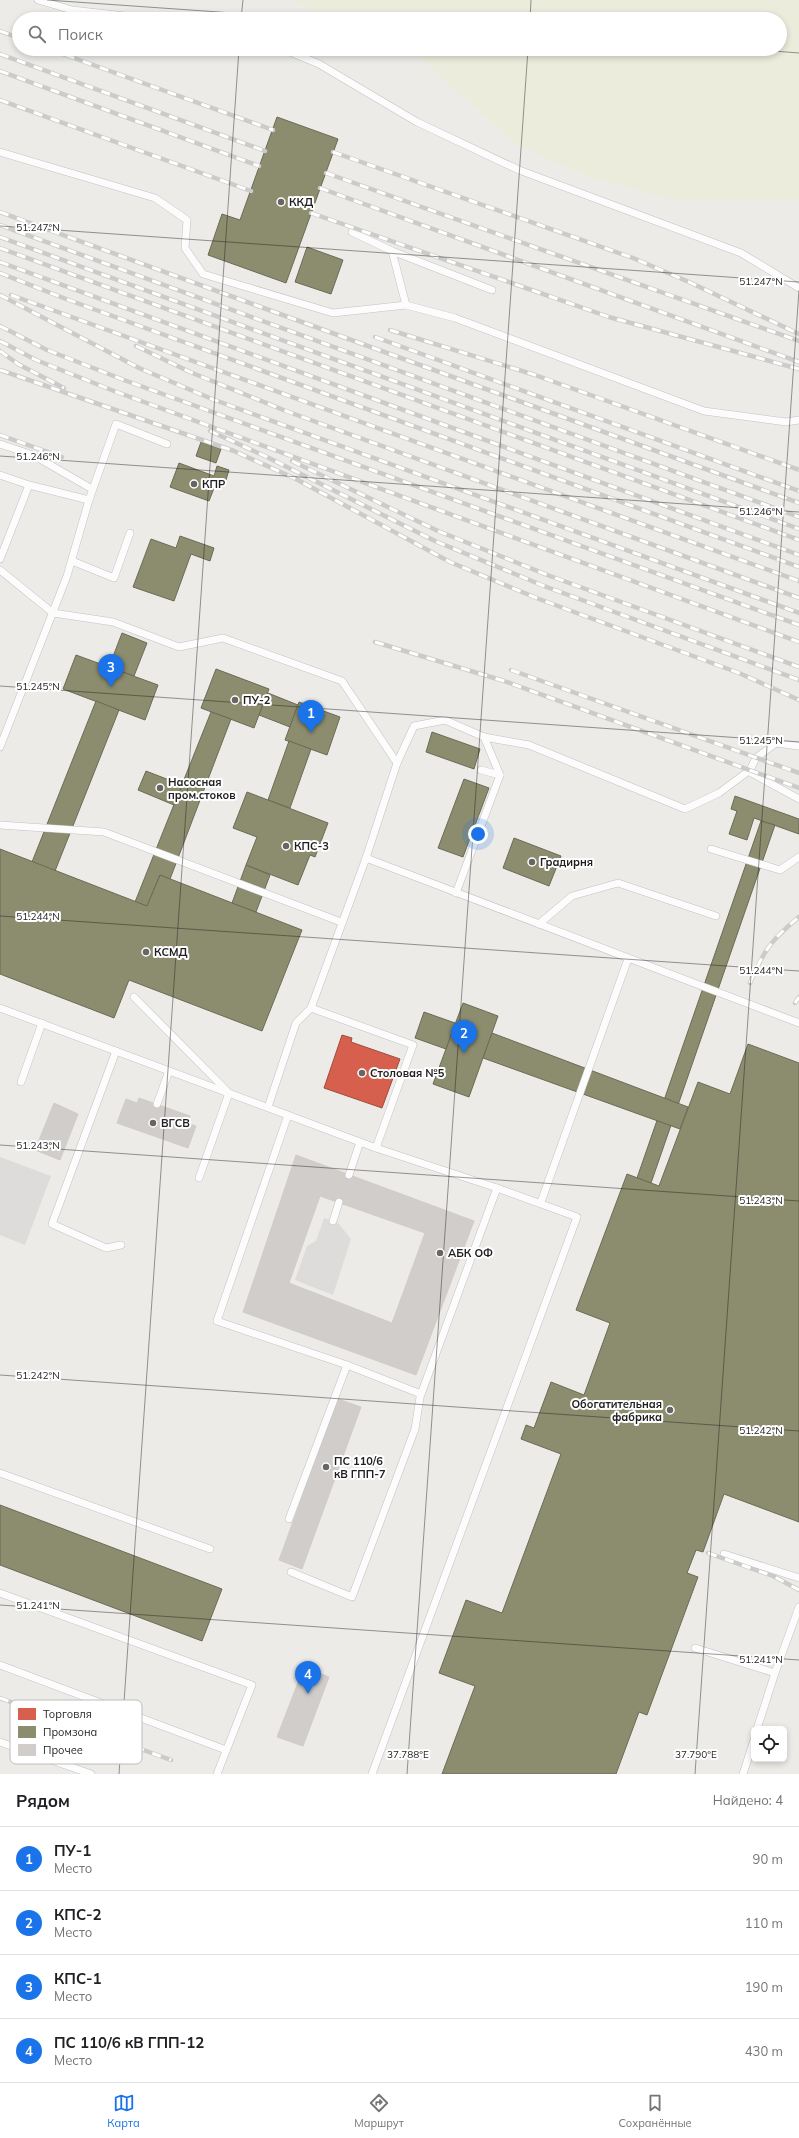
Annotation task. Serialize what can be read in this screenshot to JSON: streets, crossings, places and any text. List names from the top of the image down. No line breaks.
{"places":["ККД","КПР","ПУ-2","Насосная пром.стоков","КПС-3","Градирня","КСМД","Столовая №5","ВГСВ","АБК ОФ","Обогатительная фабрика","ПС 110/6 кВ ГПП-7"],"legend":["Торговля","Промзона","Прочее"],"page":{"search":"Поиск","pins":["3","1","2","4"],"heading":["Рядом","Найдено: 4"],"list":[{"mark":"1","name":"ПУ-1","note":"Место","value":"90 m"},{"mark":"2","name":"КПС-2","note":"Место","value":"110 m"},{"mark":"3","name":"КПС-1","note":"Место","value":"190 m"},{"mark":"4","name":"ПС 110/6 кВ ГПП-12","note":"Место","value":"430 m"}],"nav":["Карта","Маршрут","Сохранённые"]},"coordinates":["51.247°N","51.246°N","51.245°N","51.244°N","51.243°N","51.242°N","51.241°N","37.788°E","37.790°E"]}
